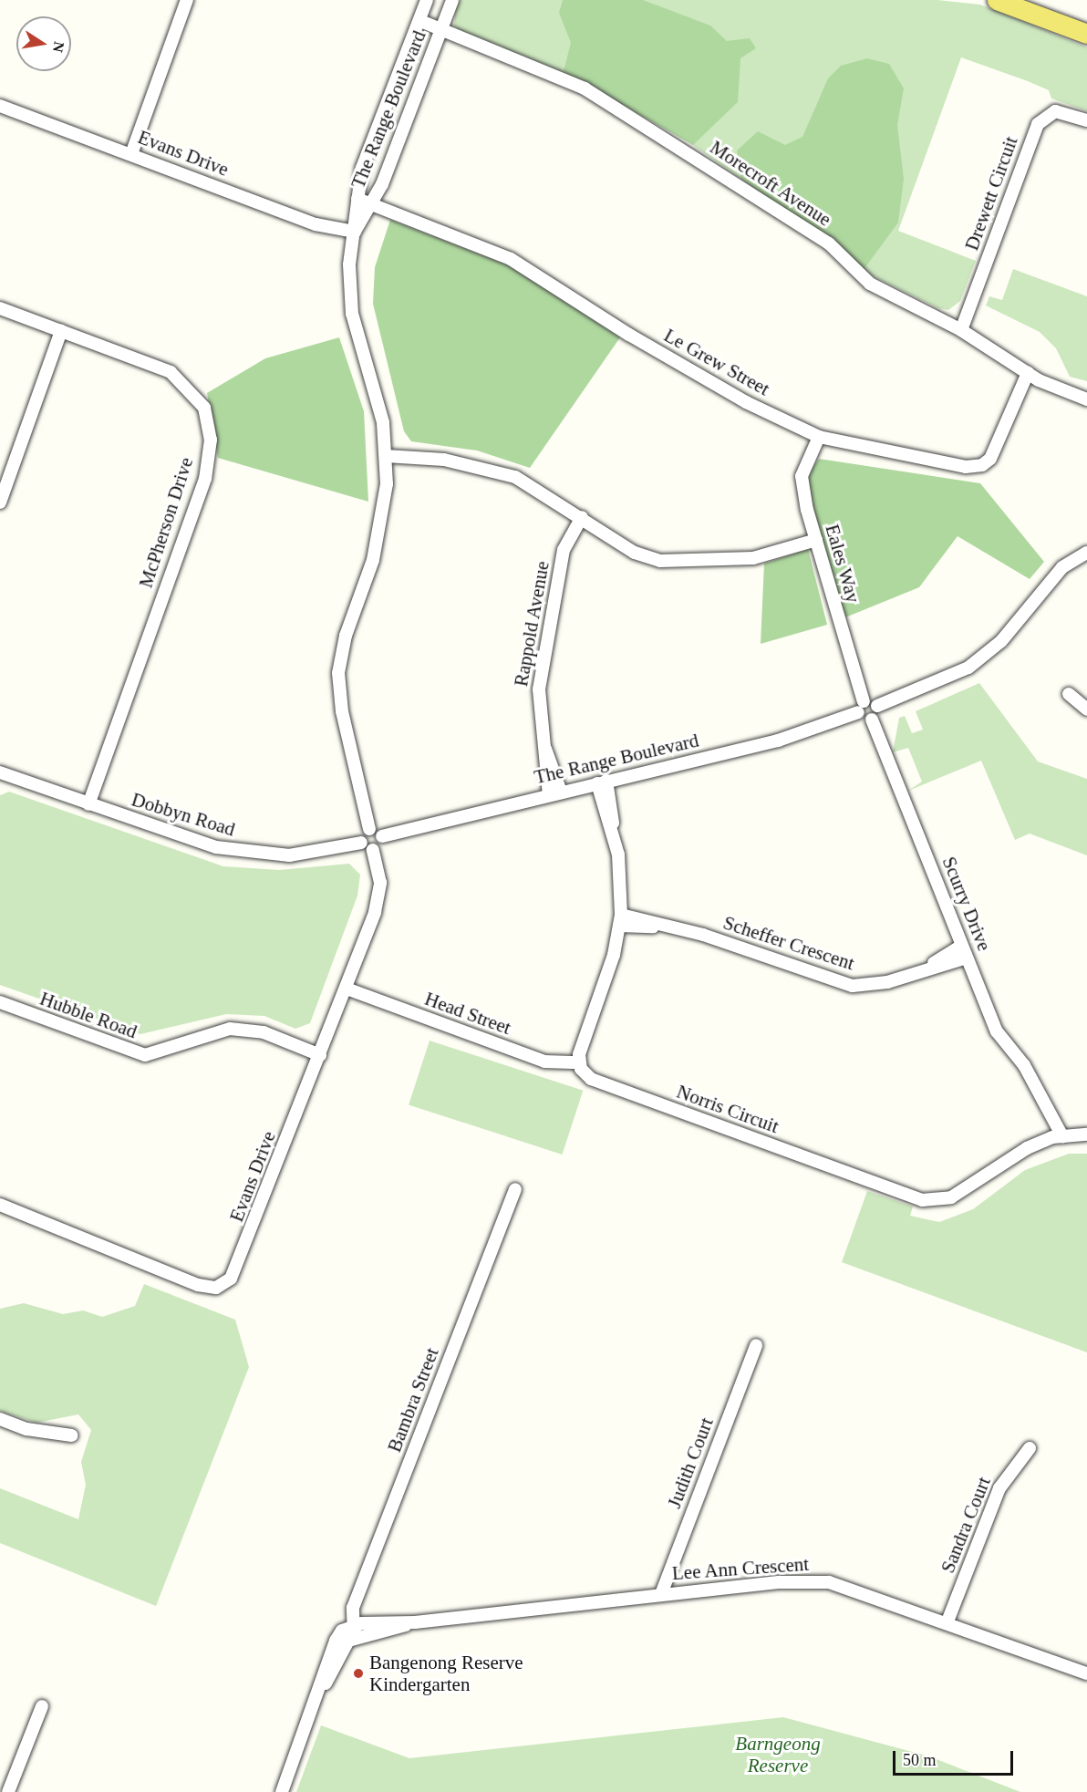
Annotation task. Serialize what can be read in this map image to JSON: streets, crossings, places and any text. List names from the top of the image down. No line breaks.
{"streets":{"street":["The Range Boulevard","Evans Drive","Morecroft Avenue","Drewett Circuit","Le Grew Street","McPherson Drive","Eales Way","Rappold Avenue","Dobbyn Road","Scurry Drive","Scheffer Crescent","Head Street","Hubble Road","Norris Circuit","Bambra Street","Judith Court","Sandra Court","Lee Ann Crescent"]},"crossings":[["The Range Boulevard","Evans Drive"],["The Range Boulevard","Morecroft Avenue"],["The Range Boulevard","Le Grew Street"],["The Range Boulevard","Eales Way"],["The Range Boulevard","Rappold Avenue"],["Evans Drive","Head Street"],["Evans Drive","Hubble Road"],["Morecroft Avenue","Drewett Circuit"],["Morecroft Avenue","Le Grew Street"],["Le Grew Street","Eales Way"],["McPherson Drive","Dobbyn Road"],["Scurry Drive","Scheffer Crescent"],["Scurry Drive","Norris Circuit"],["Head Street","Norris Circuit"],["Bambra Street","Lee Ann Crescent"],["Judith Court","Lee Ann Crescent"],["Sandra Court","Lee Ann Crescent"]],"parks":["Barngeong Reserve"],"places":["Bangenong Reserve Kindergarten"],"scale_bar":"50 m","north":"right"}
